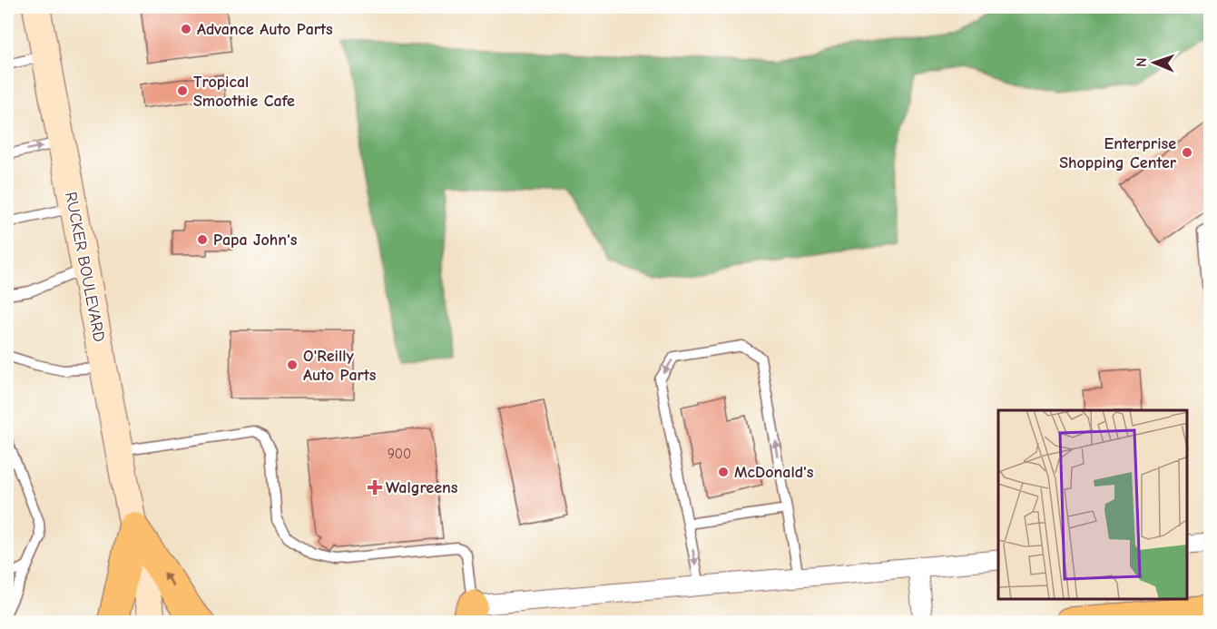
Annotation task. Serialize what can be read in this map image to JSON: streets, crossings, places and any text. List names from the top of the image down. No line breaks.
{"streets":{"main road":["RUCKER BOULEVARD"]},"places":{"other":["Advance Auto Parts","Tropical Smoothie Cafe","Enterprise Shopping Center","Papa John's","O'Reilly Auto Parts","McDonald's"],"health":["Walgreens"]},"house_numbers":["900"],"north":"left"}
